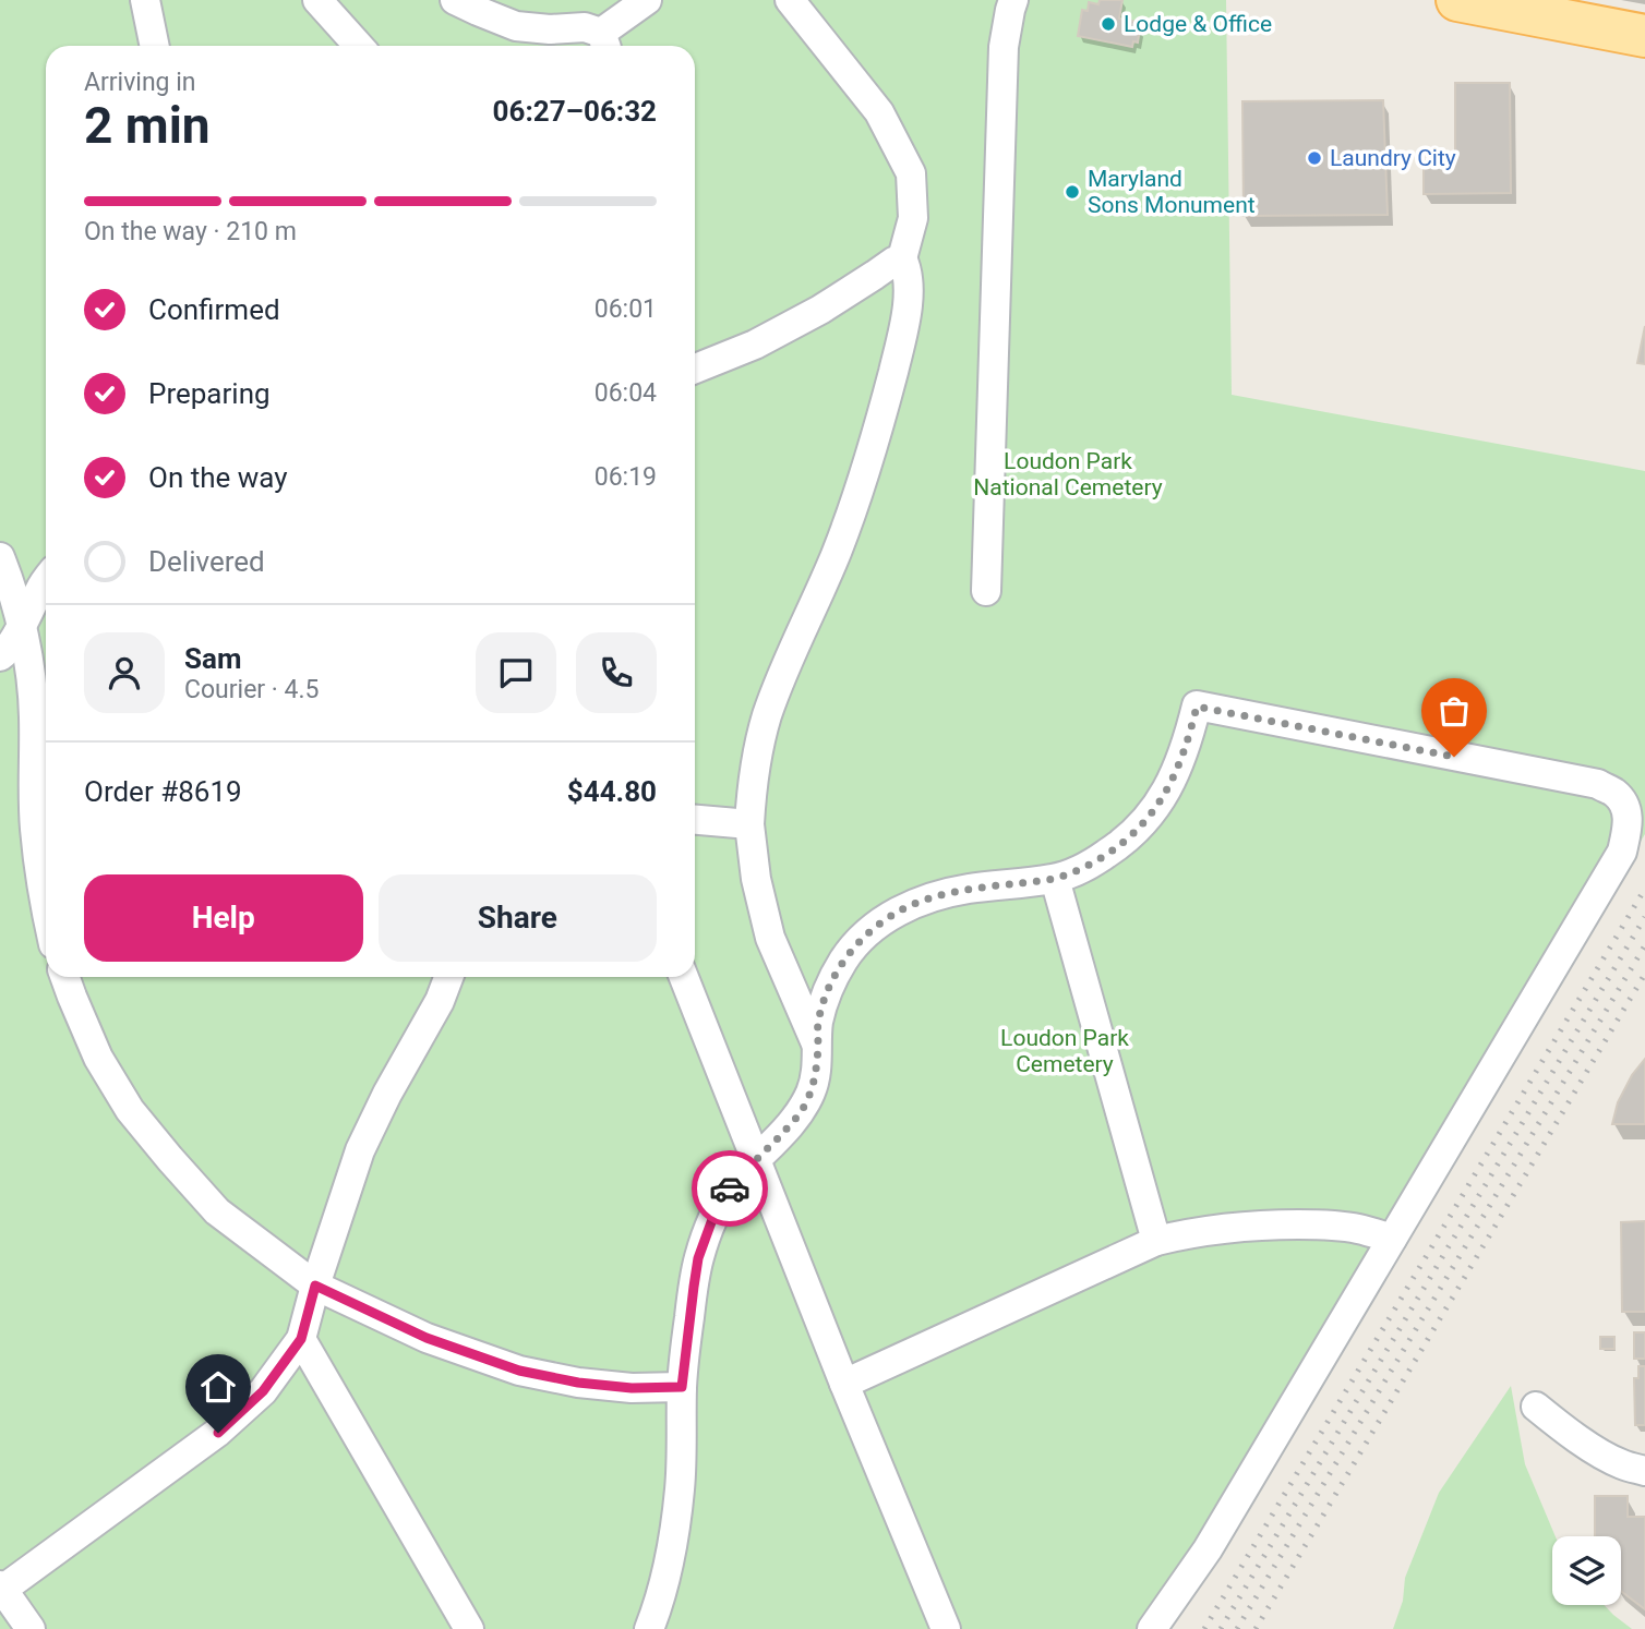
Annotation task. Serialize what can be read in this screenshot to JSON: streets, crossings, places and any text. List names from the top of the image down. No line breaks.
{"parks":["Loudon Park National Cemetery","Loudon Park Cemetery"],"places":["Lodge & Office","Laundry City","Maryland Sons Monument"],"page":{"heading":["2 min","Arriving in","06:27–06:32"],"panel":["Sam","Courier · 4.5","Order #8619","$44.80"],"bar":"On the way · 210 m","list":[["Confirmed","06:01"],["Preparing","06:04"],["On the way","06:19"],"Delivered"],"buttons":["Help","Share"]}}
